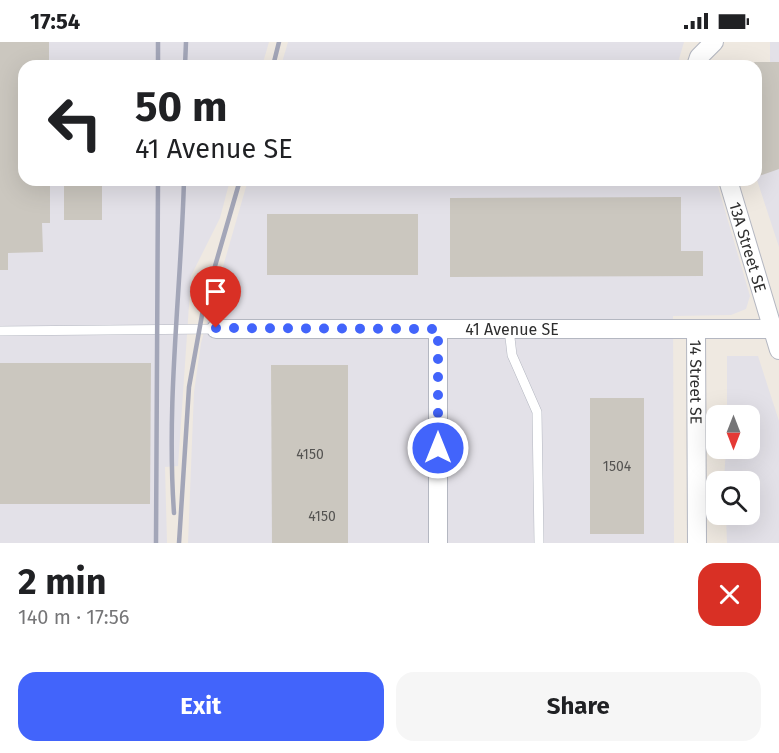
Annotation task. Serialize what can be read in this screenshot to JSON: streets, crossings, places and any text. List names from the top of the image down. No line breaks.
{"streets":{"street":["13A Street SE","41 Avenue SE","14 Street SE"]},"crossings":[["13A Street SE","41 Avenue SE"],["41 Avenue SE","14 Street SE"]],"house_numbers":["4150","1504","4150"],"north":"bottom","page":{"status":"17:54","turn":["50 m","41 Avenue SE"],"heading":["2 min","140 m · 17:56"],"buttons":["Exit","Share"]}}
